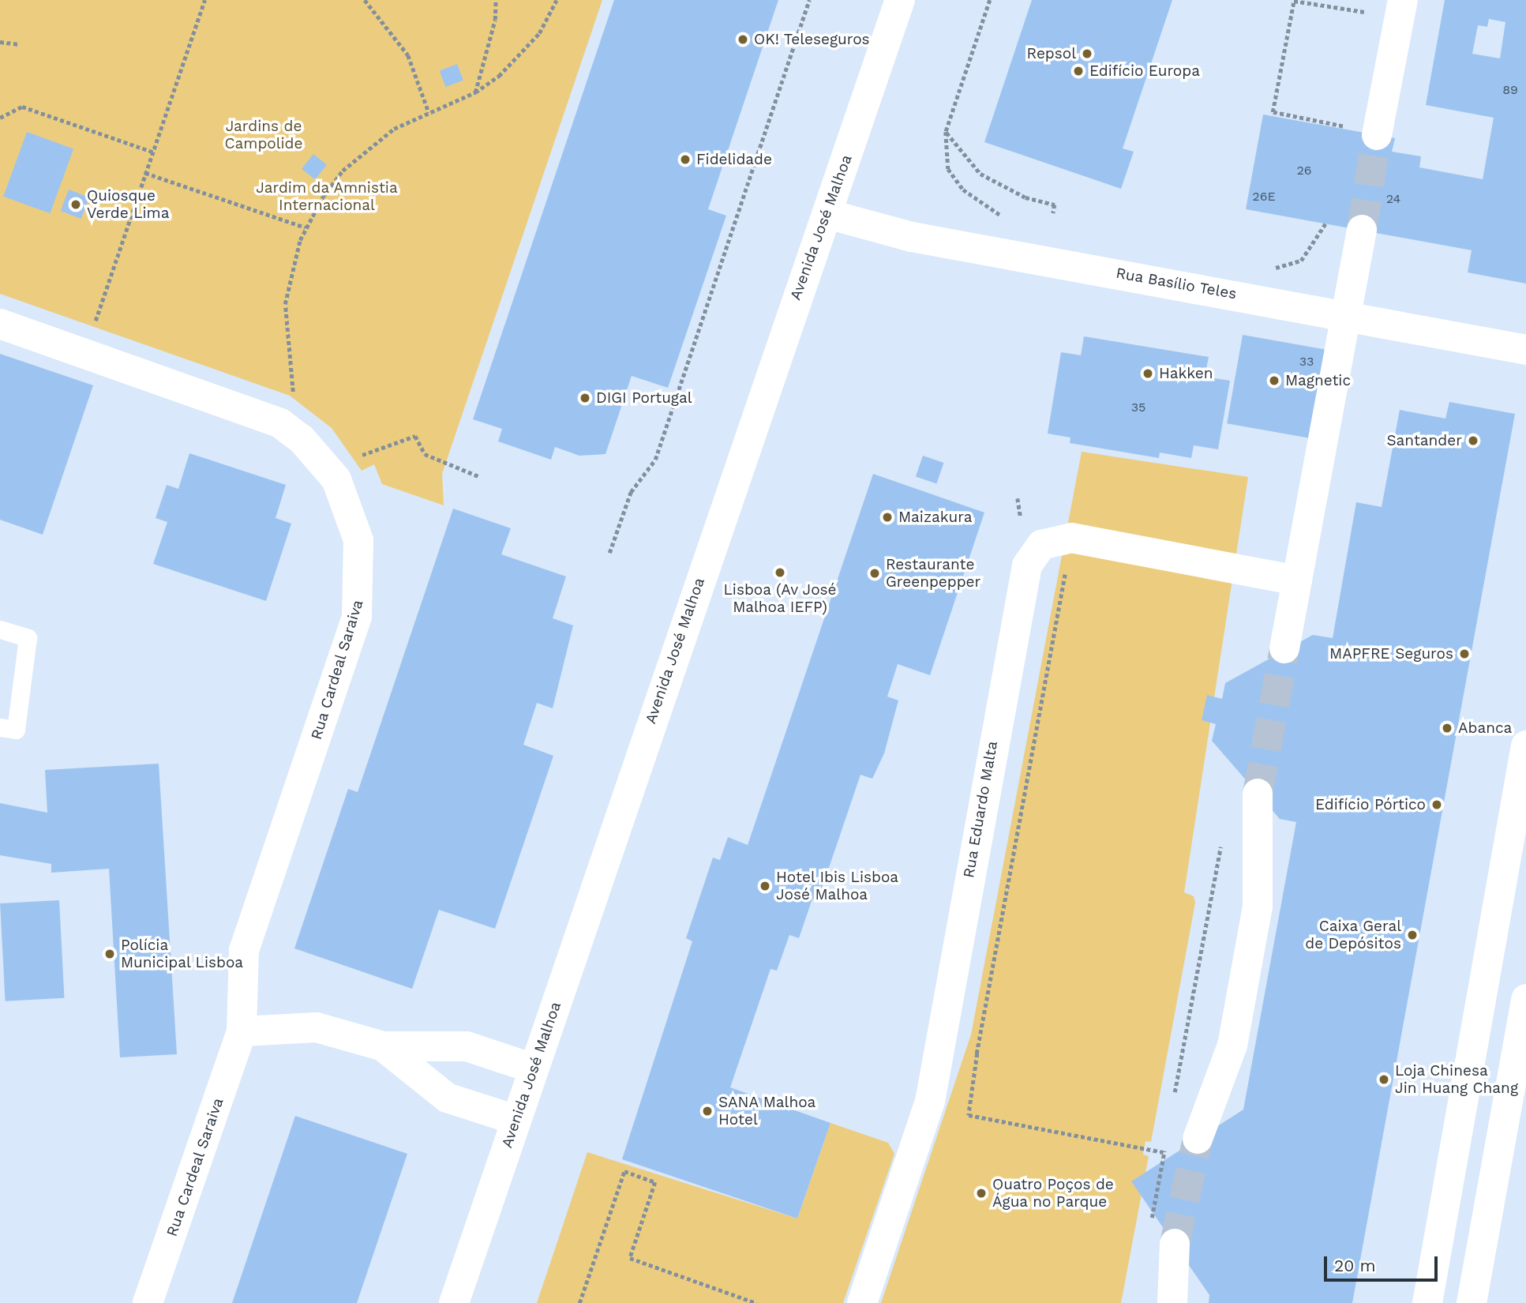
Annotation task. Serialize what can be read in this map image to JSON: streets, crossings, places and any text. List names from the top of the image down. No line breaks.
{"streets":{"street":["Avenida José Malhoa","Rua Basílio Teles","Rua Cardeal Saraiva","Rua Eduardo Malta"]},"crossings":[["Avenida José Malhoa","Rua Basílio Teles"]],"parks":["Jardins de Campolide","Jardim da Amnistia Internacional"],"places":["OK! Teleseguros","Repsol","Edifício Europa","Fidelidade","Quiosque Verde Lima","Hakken","Magnetic","DIGI Portugal","Santander","Maizakura","Lisboa (Av José Malhoa IEFP)","Restaurante Greenpepper","MAPFRE Seguros","Abanca","Edifício Pórtico","Hotel Ibis Lisboa José Malhoa","Caixa Geral de Depósitos","Polícia Municipal Lisboa","Loja Chinesa Jin Huang Chang","SANA Malhoa Hotel","Quatro Poços de Água no Parque"],"house_numbers":["89","26","26E","24","33","35"],"scale_bar":"20 m"}
